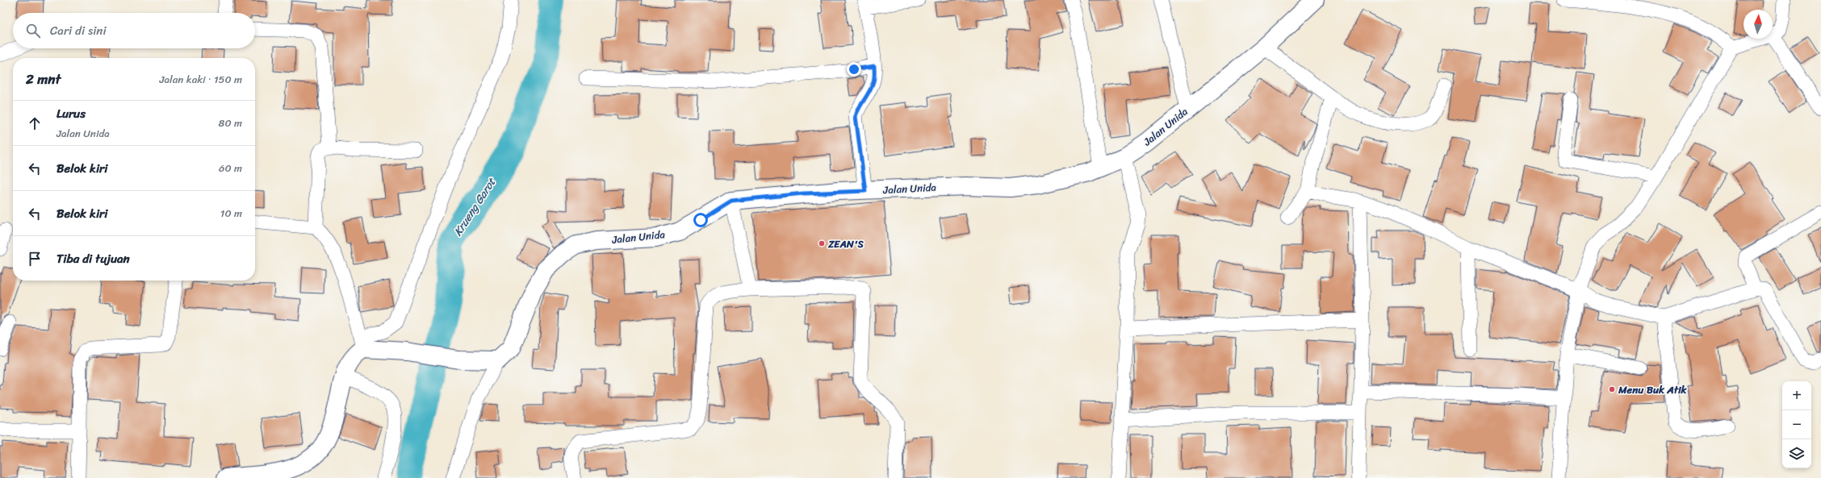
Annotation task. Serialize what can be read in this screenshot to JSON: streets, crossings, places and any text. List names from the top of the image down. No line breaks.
{"streets":{"street":["Jalan Unida"]},"water":["Krueng Garot"],"places":["ZEAN'S","Menu Buk Atik"],"north":"top","page":{"search":"Cari di sini","heading":["2 mnt","Jalan kaki · 150 m"],"list":[["Lurus","Jalan Unida","80 m"],["Belok kiri","60 m"],["Belok kiri","10 m"],"Tiba di tujuan"],"map_buttons":["+","−"]}}
